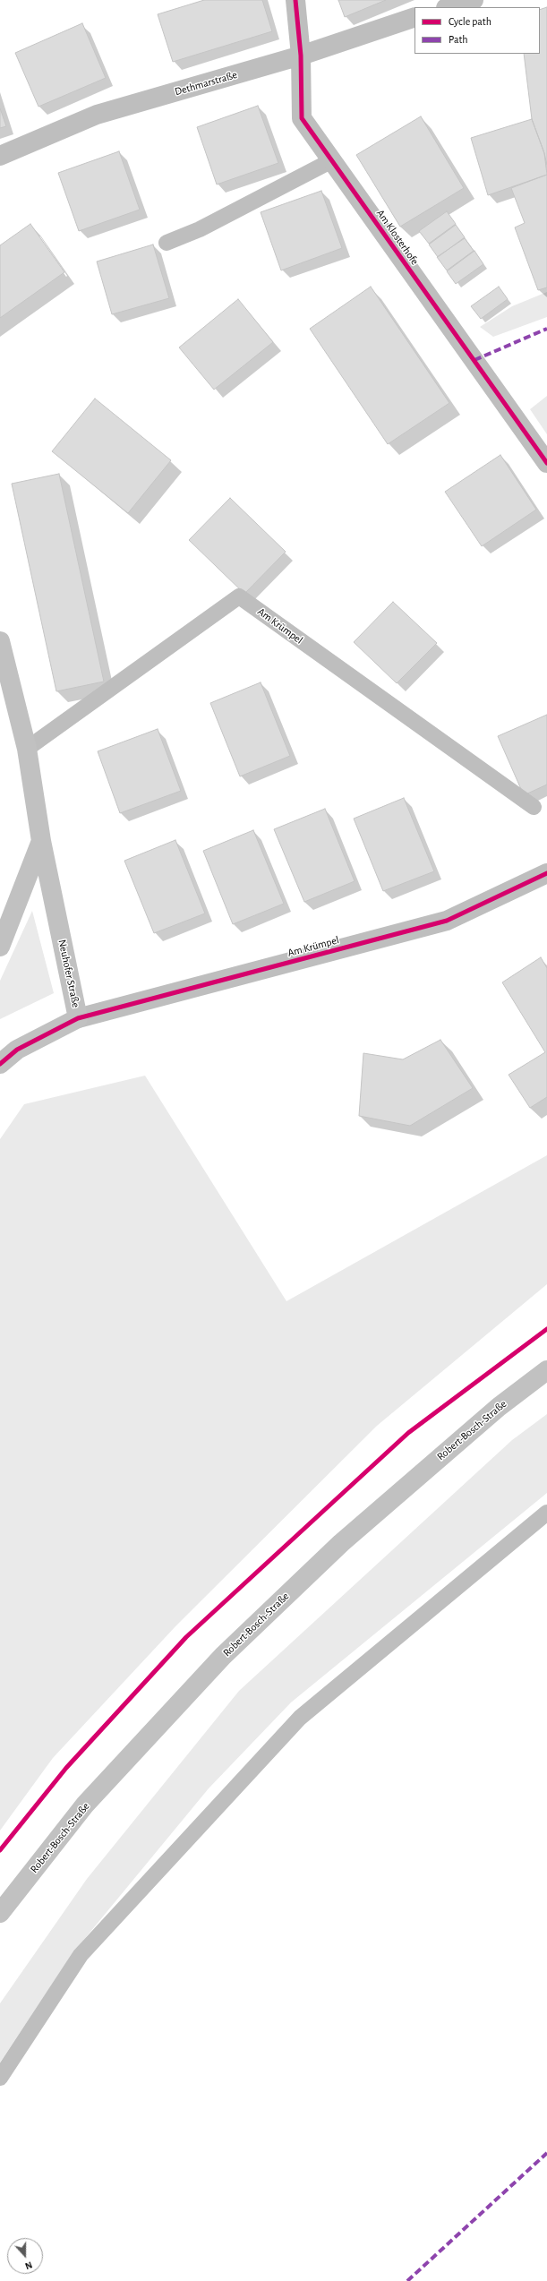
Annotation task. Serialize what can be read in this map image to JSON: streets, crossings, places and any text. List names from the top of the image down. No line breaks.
{"streets":{"main road":["Neuhofer Straße","Robert-Bosch-Straße"],"street":["Dethmarstraße","Am Klosterhofe","Am Krümpel"]},"crossings":[["Dethmarstraße","Am Klosterhofe"],["Am Krümpel","Neuhofer Straße"]],"legend":["Cycle path","Path"],"north":"bottom"}
